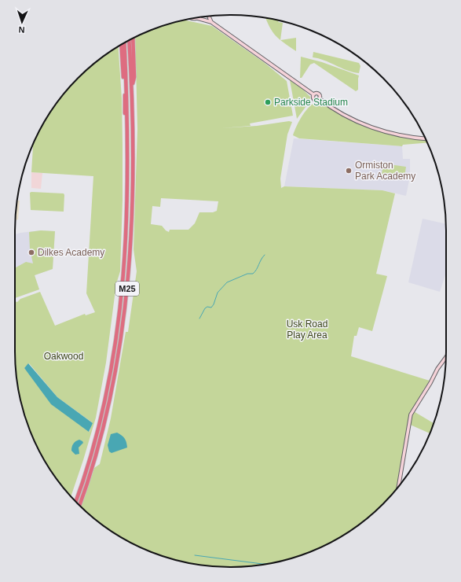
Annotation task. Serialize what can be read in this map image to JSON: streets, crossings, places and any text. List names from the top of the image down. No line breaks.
{"streets":{"highway":["M25"]},"parks":["Usk Road Play Area","Oakwood"],"places":["Parkside Stadium","Ormiston Park Academy","Dilkes Academy"],"north":"bottom"}
